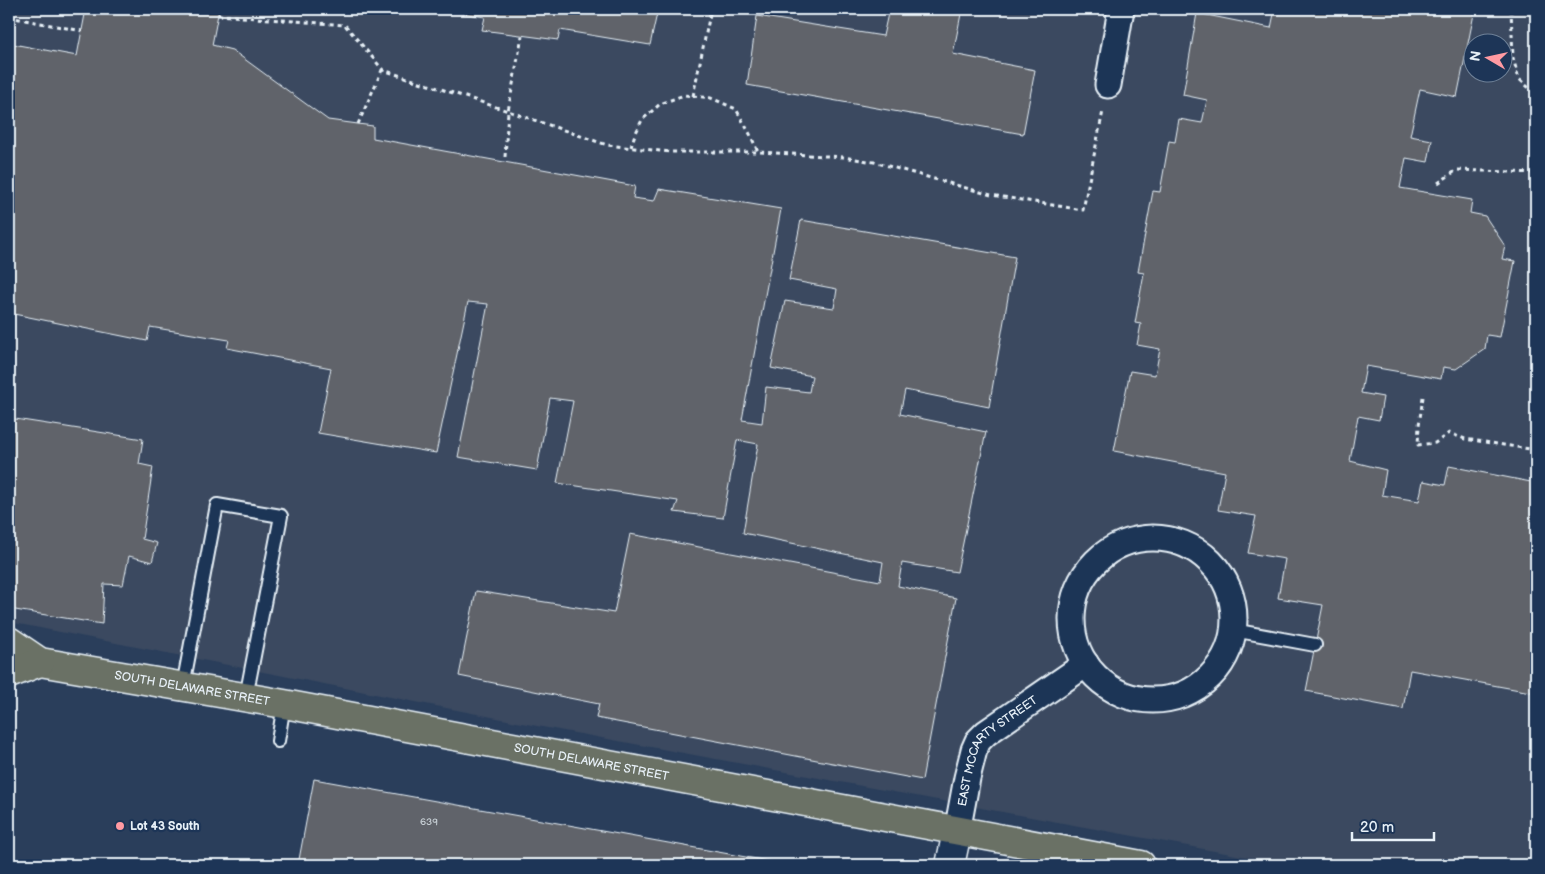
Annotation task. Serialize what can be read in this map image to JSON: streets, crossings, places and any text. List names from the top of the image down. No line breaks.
{"streets":{"main road":["SOUTH DELAWARE STREET","EAST MCCARTY STREET"]},"crossings":[["SOUTH DELAWARE STREET","EAST MCCARTY STREET"]],"places":["Lot 43 South"],"house_numbers":["639"],"scale_bar":"20 m","north":"left"}
